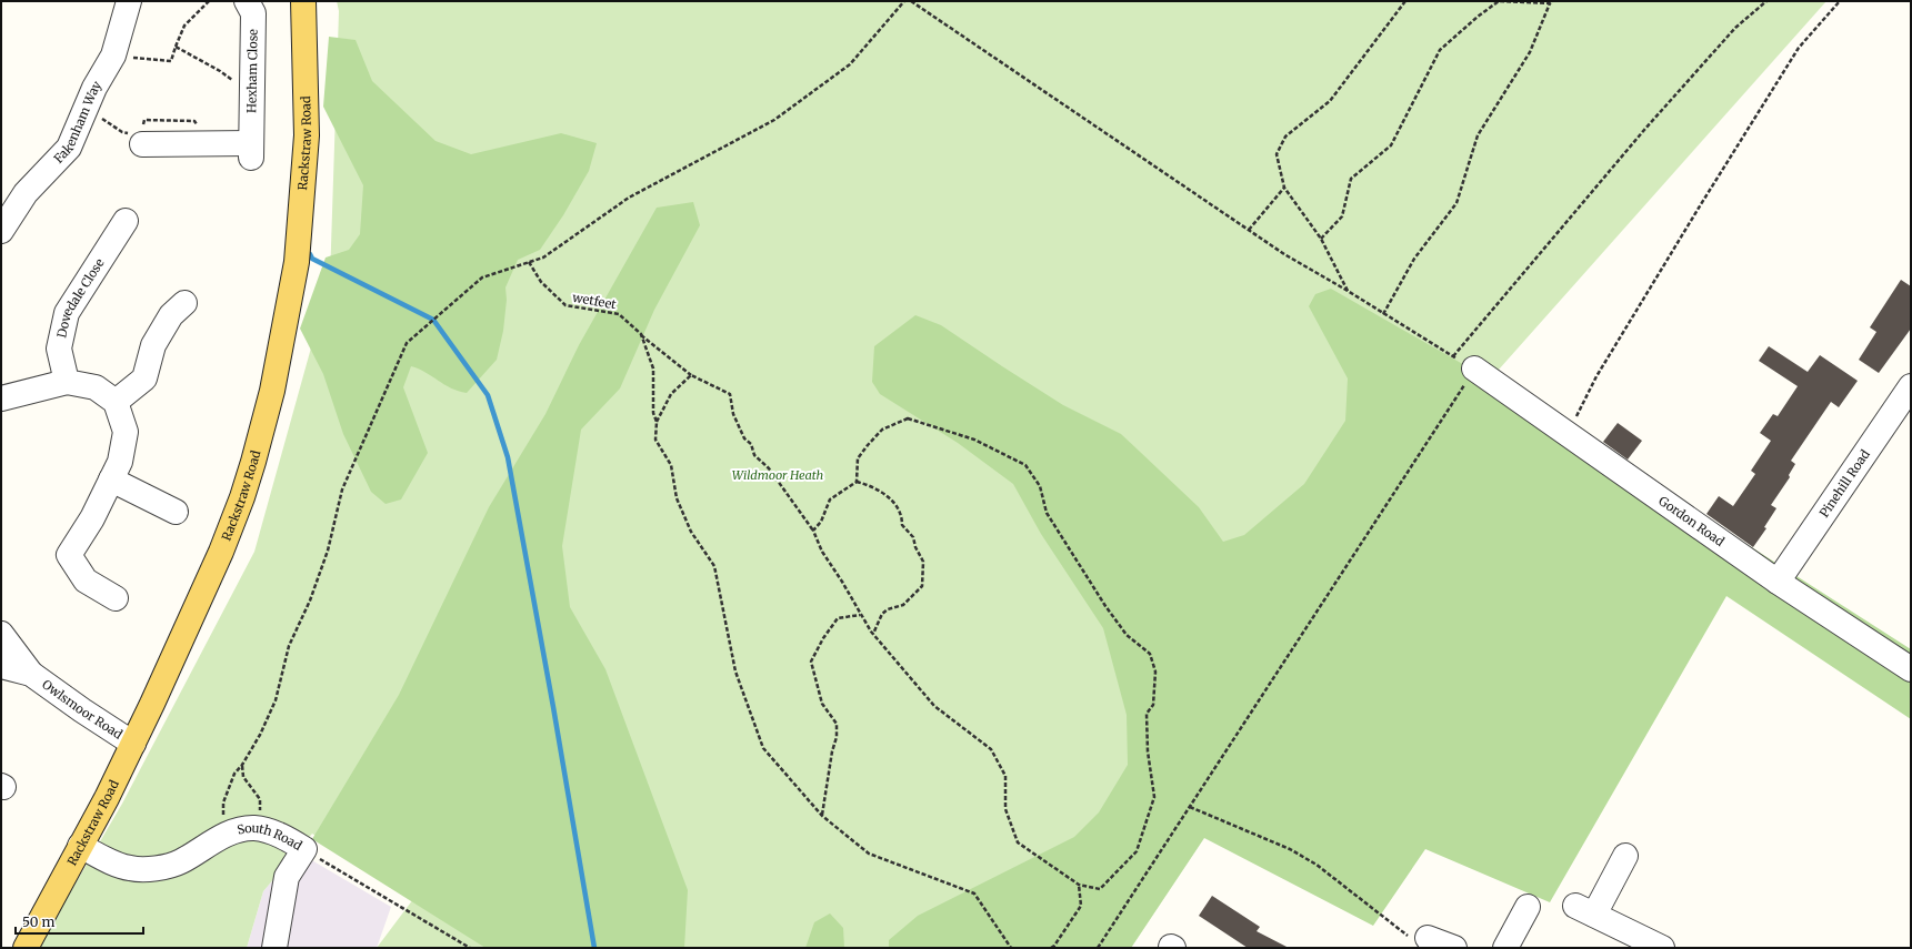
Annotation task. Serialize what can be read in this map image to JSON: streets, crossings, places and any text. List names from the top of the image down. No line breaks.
{"streets":{"main road":["Rackstraw Road"],"street":["Hexham Close","Fakenham Way","Dovedale Close","Pinehill Road","Gordon Road","Owlsmoor Road","South Road"],"path":["wetfeet"]},"crossings":[["Rackstraw Road","Owlsmoor Road"],["Rackstraw Road","South Road"],["Pinehill Road","Gordon Road"]],"parks":["Wildmoor Heath"],"scale_bar":"50 m"}
